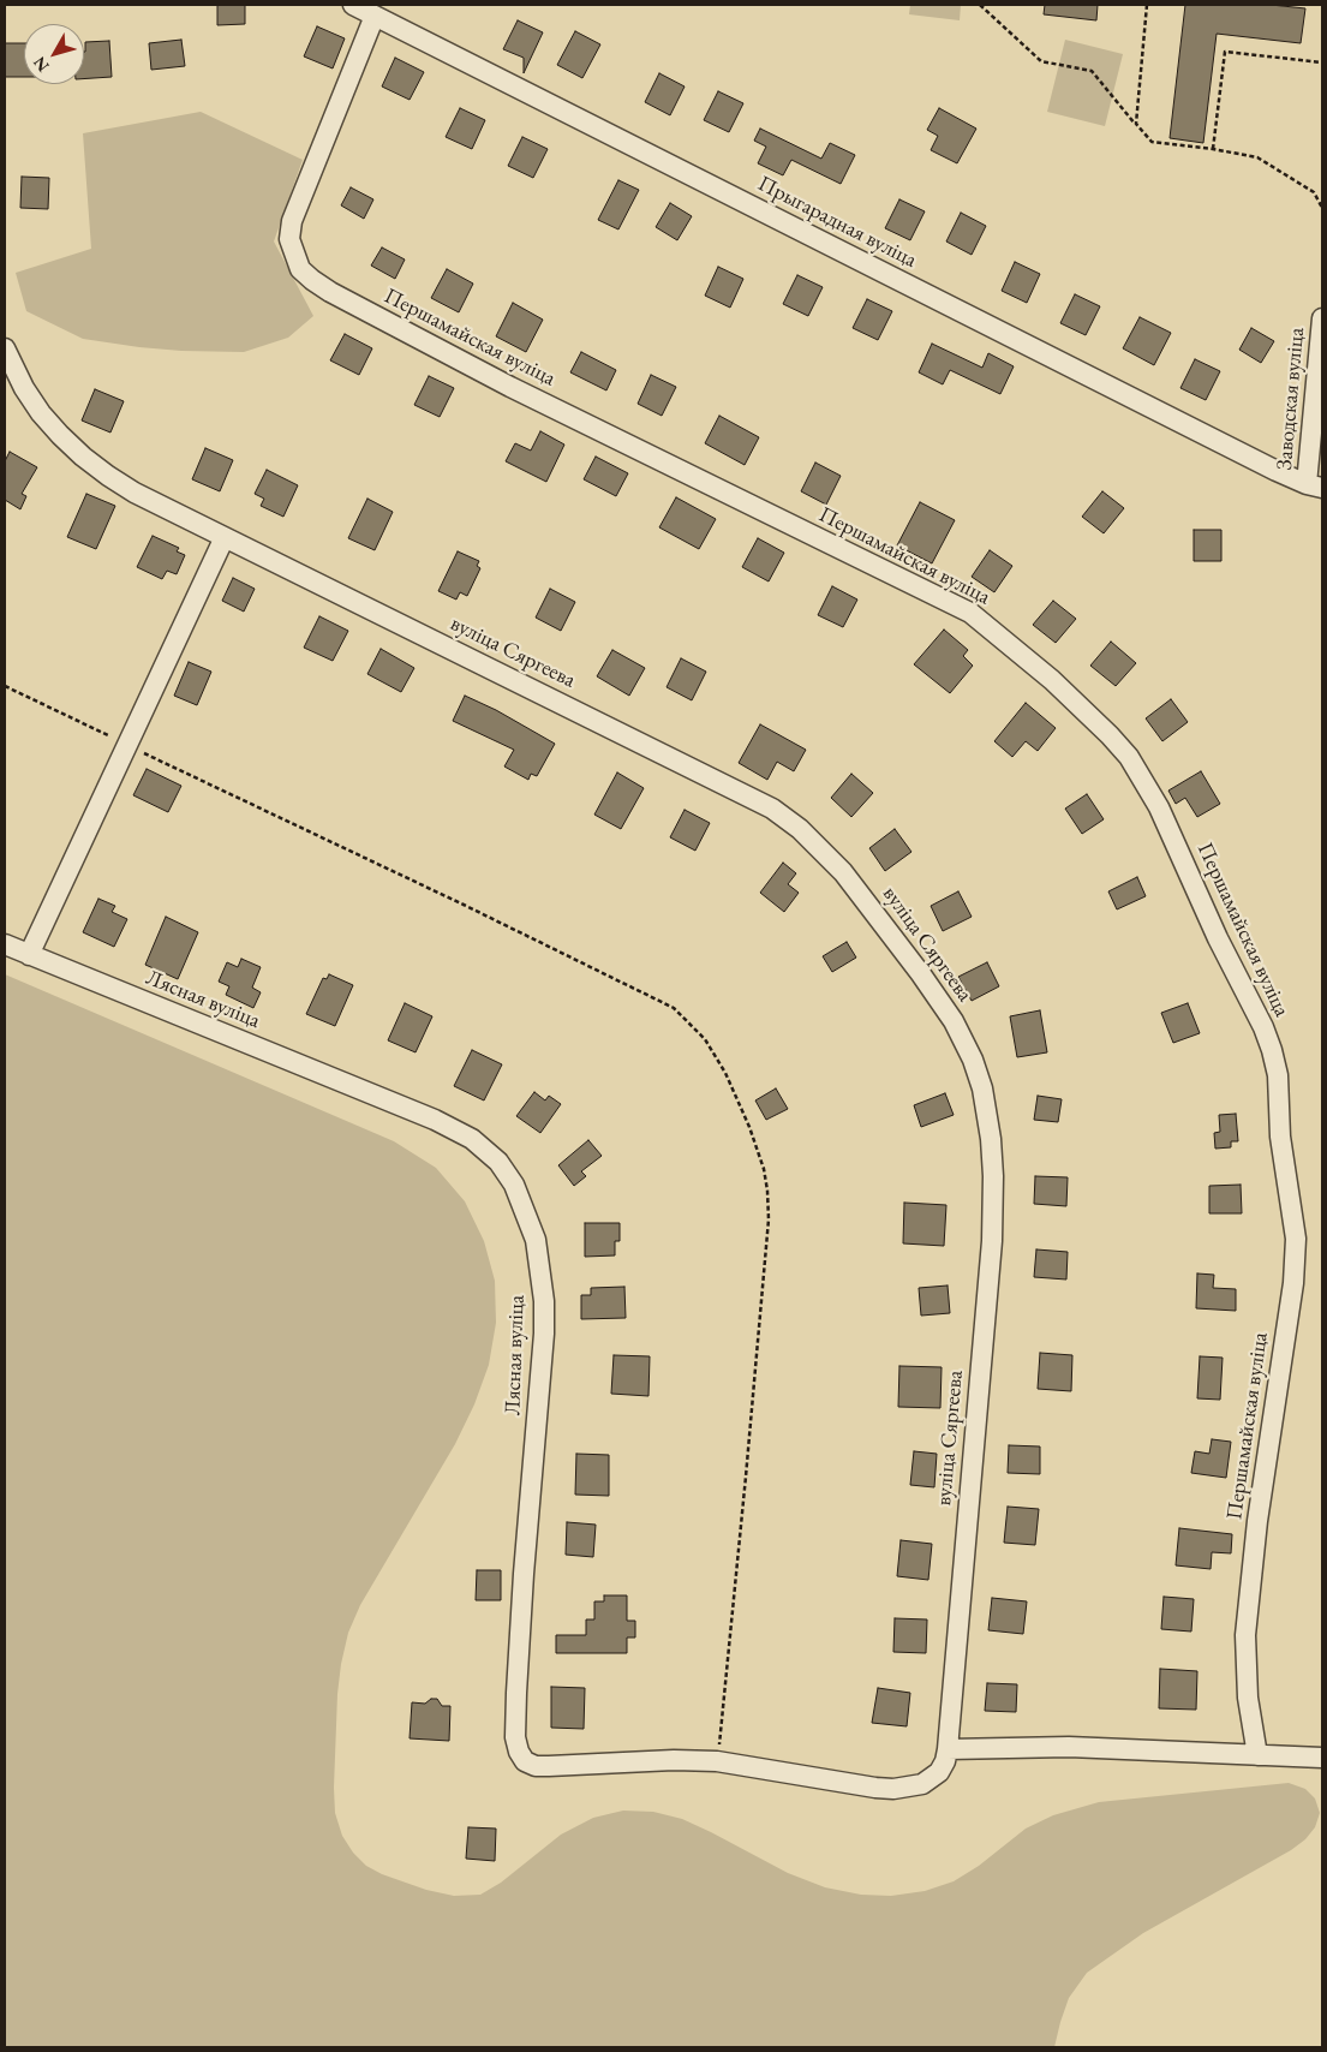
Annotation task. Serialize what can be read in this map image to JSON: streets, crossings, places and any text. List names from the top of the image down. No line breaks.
{"streets":{"street":["Прыгарадная вуліца","Першамайская вуліца","Заводская вуліца","вуліца Сяргеева","Лясная вуліца"]},"crossings":[["Прыгарадная вуліца","Першамайская вуліца"],["Прыгарадная вуліца","Заводская вуліца"],["вуліца Сяргеева","Лясная вуліца"]],"north":"bottom left"}
